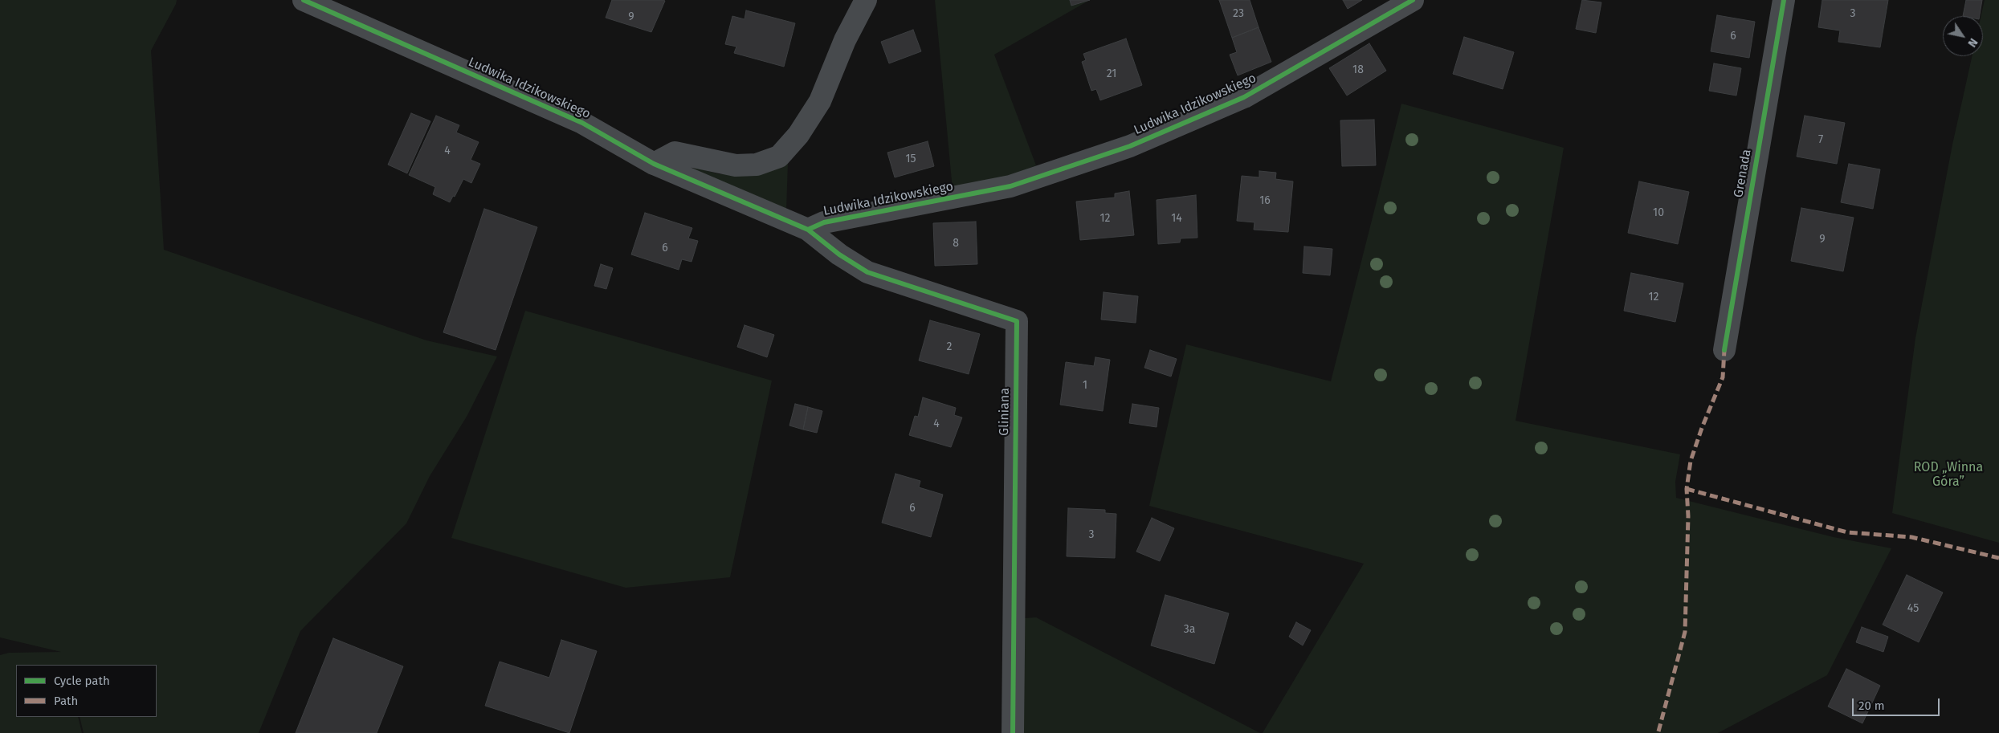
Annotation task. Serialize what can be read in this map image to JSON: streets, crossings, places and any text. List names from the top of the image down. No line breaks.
{"streets":{"street":["Ludwika Idzikowskiego","Grenada","Gliniana"]},"crossings":[["Ludwika Idzikowskiego","Gliniana"]],"parks":["ROD „Winna Góra”"],"house_numbers":["23","3","9","6","18","21","7","4","15","16","10","12","14","9","8","6","12","2","1","4","6","3","45","3a"],"legend":["Cycle path","Path"],"scale_bar":"20 m","north":"bottom right"}
